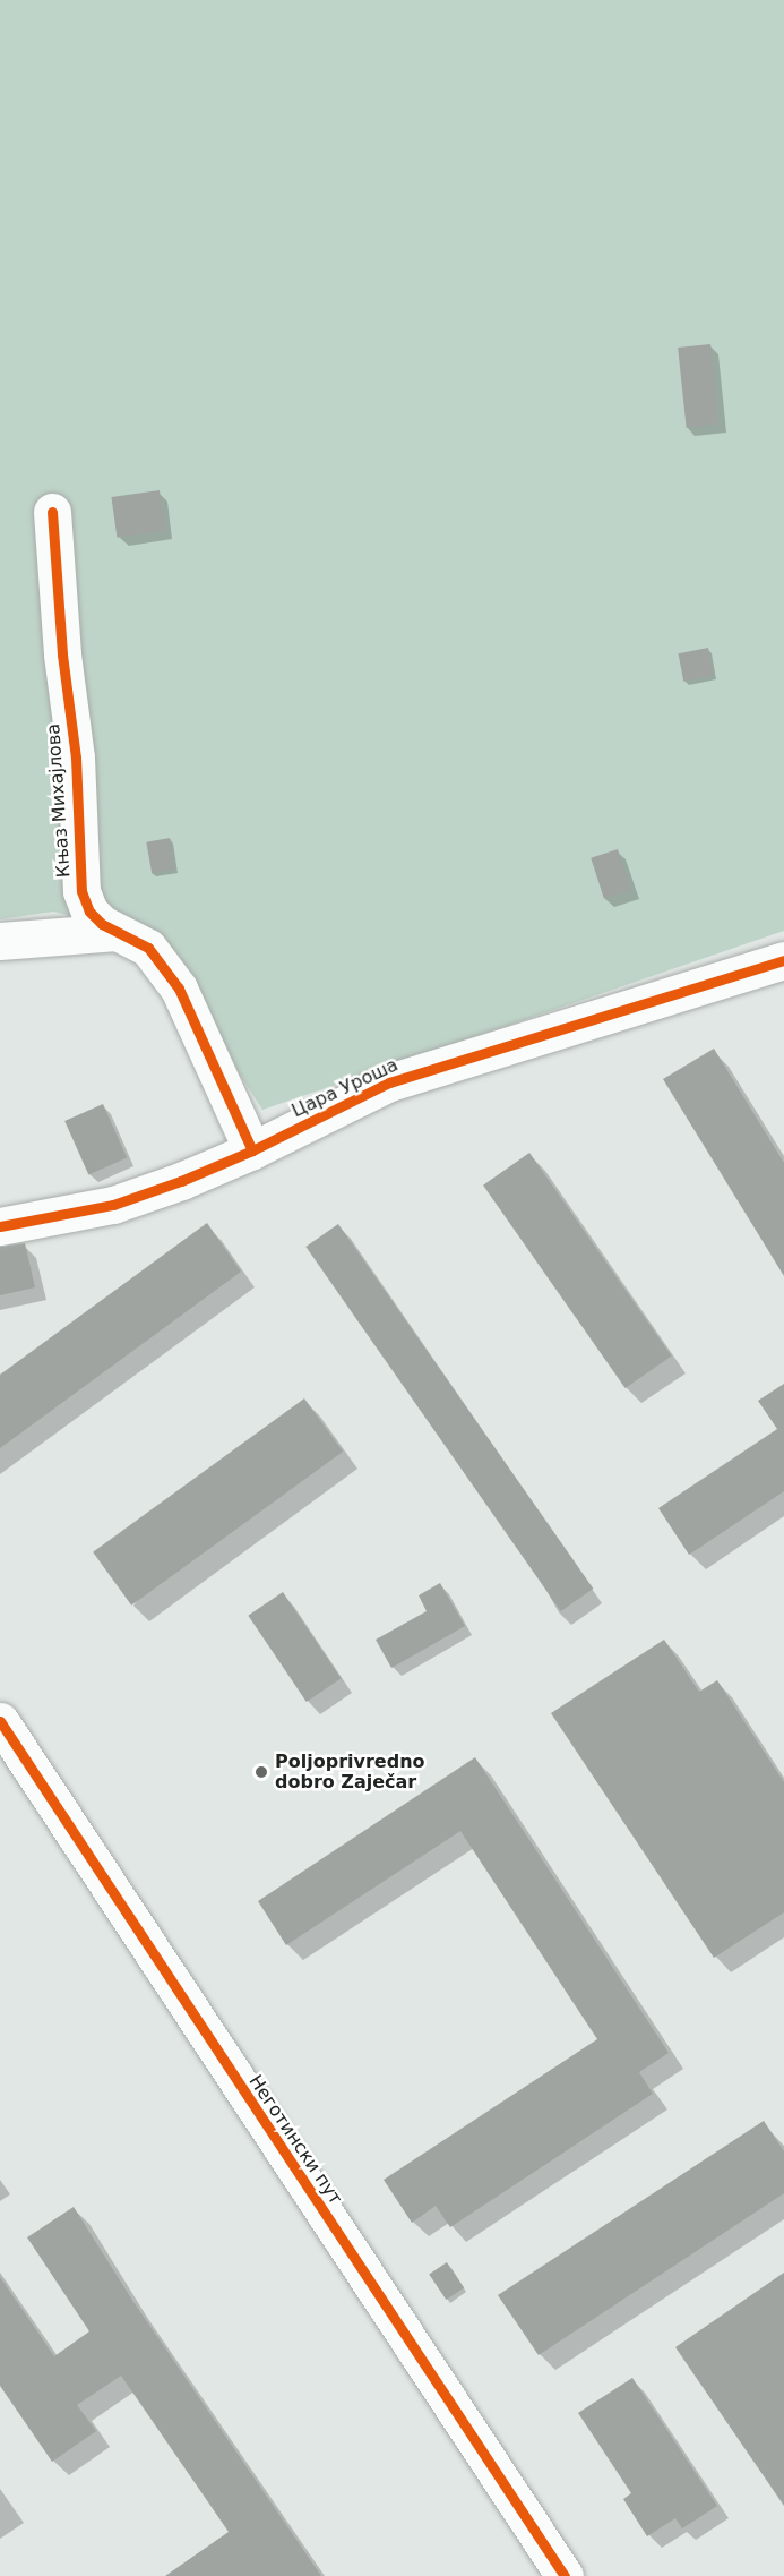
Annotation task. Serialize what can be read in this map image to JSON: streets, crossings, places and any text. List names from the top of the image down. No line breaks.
{"streets":{"street":["Књаз Михајлова","Цара Уроша","Неготински пут"]},"crossings":[["Књаз Михајлова","Цара Уроша"]],"places":["Poljoprivredno dobro Zaječar"]}
